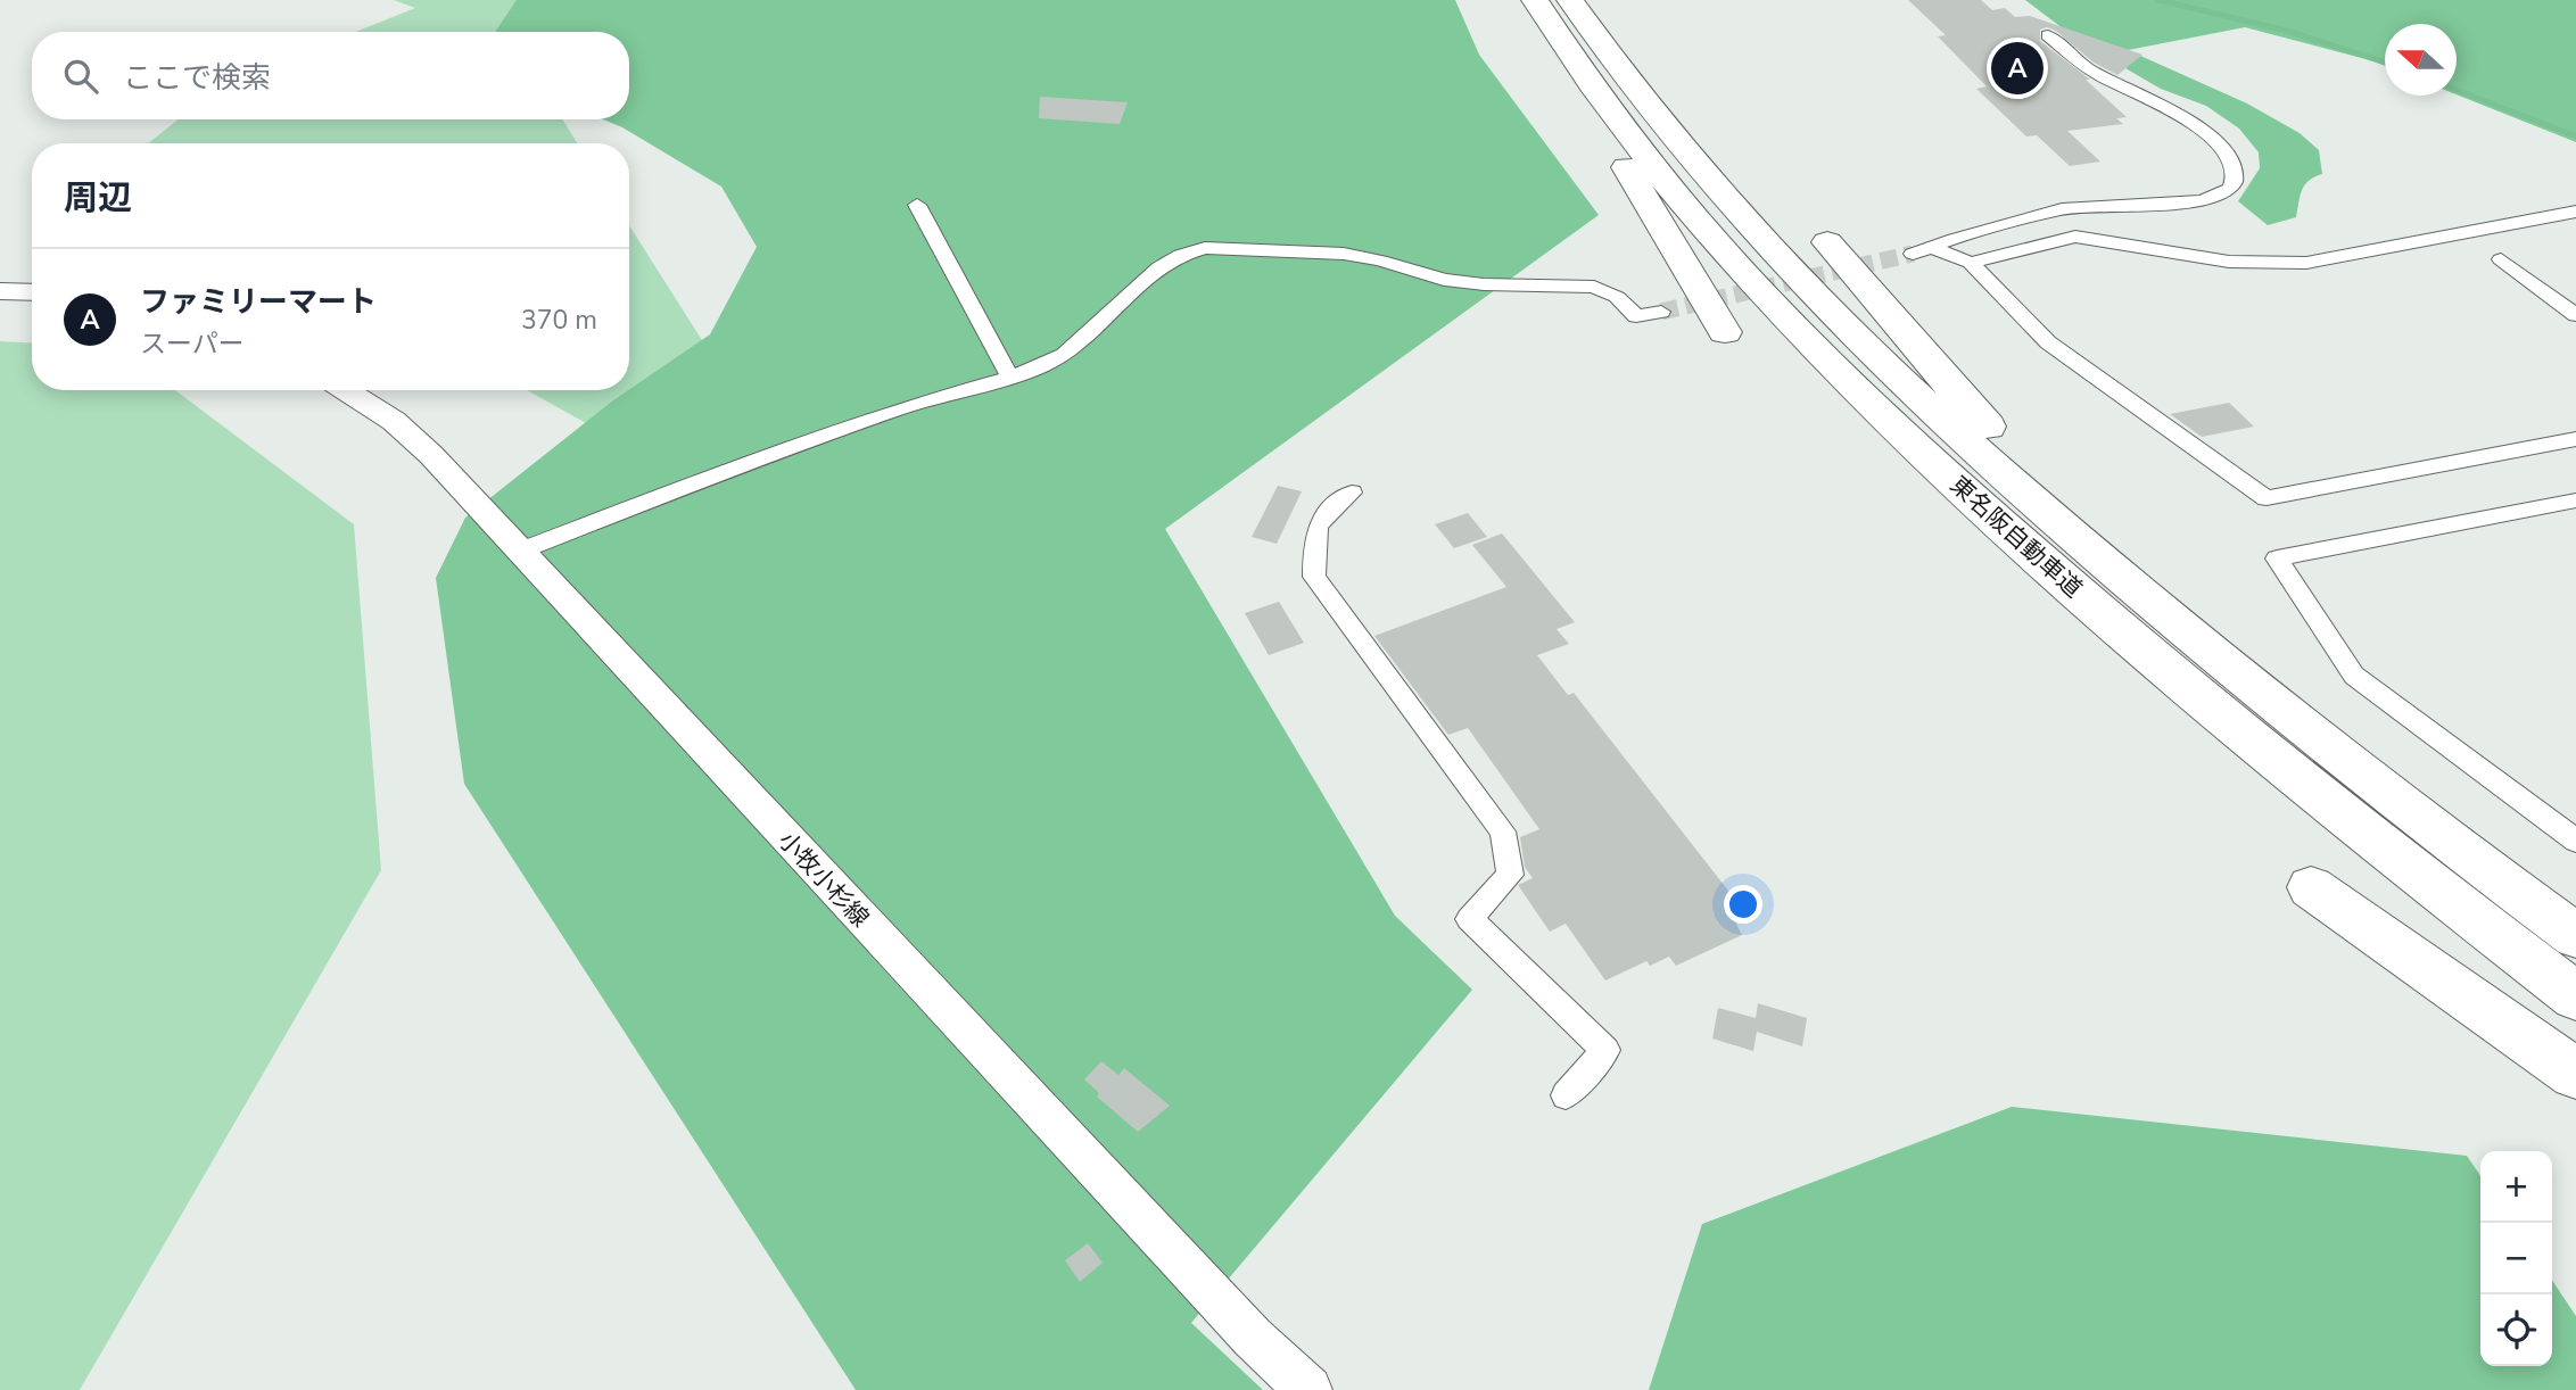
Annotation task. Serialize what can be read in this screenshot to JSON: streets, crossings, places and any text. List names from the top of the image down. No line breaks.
{"streets":{"highway":["東名阪自動車道"],"main road":["小牧小杉線"]},"north":"left","page":{"search":"ここで検索","pins":"A","heading":"周辺","list":[{"mark":"A","name":"ファミリーマート","note":"スーパー","value":"370 m"}],"map_buttons":["+","−"]}}
